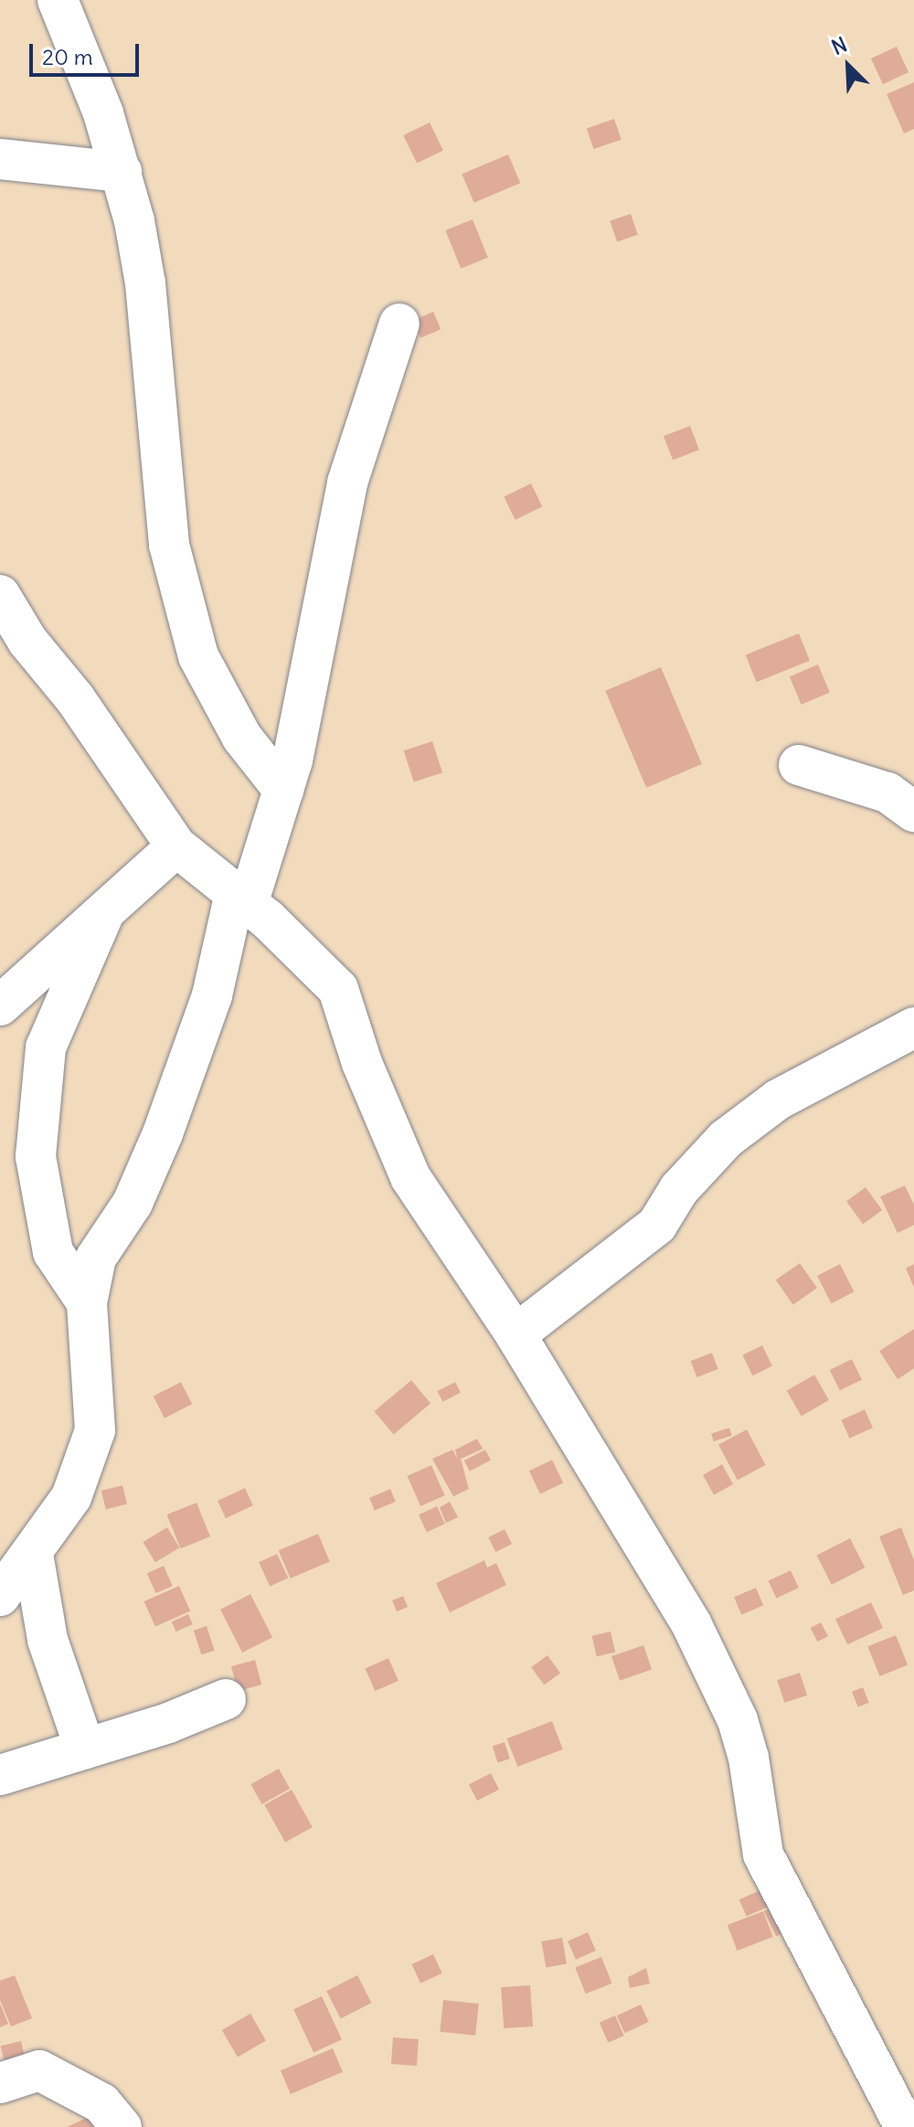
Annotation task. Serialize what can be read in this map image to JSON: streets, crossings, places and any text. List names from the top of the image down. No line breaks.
{"scale_bar":"20 m","north":"top left"}
